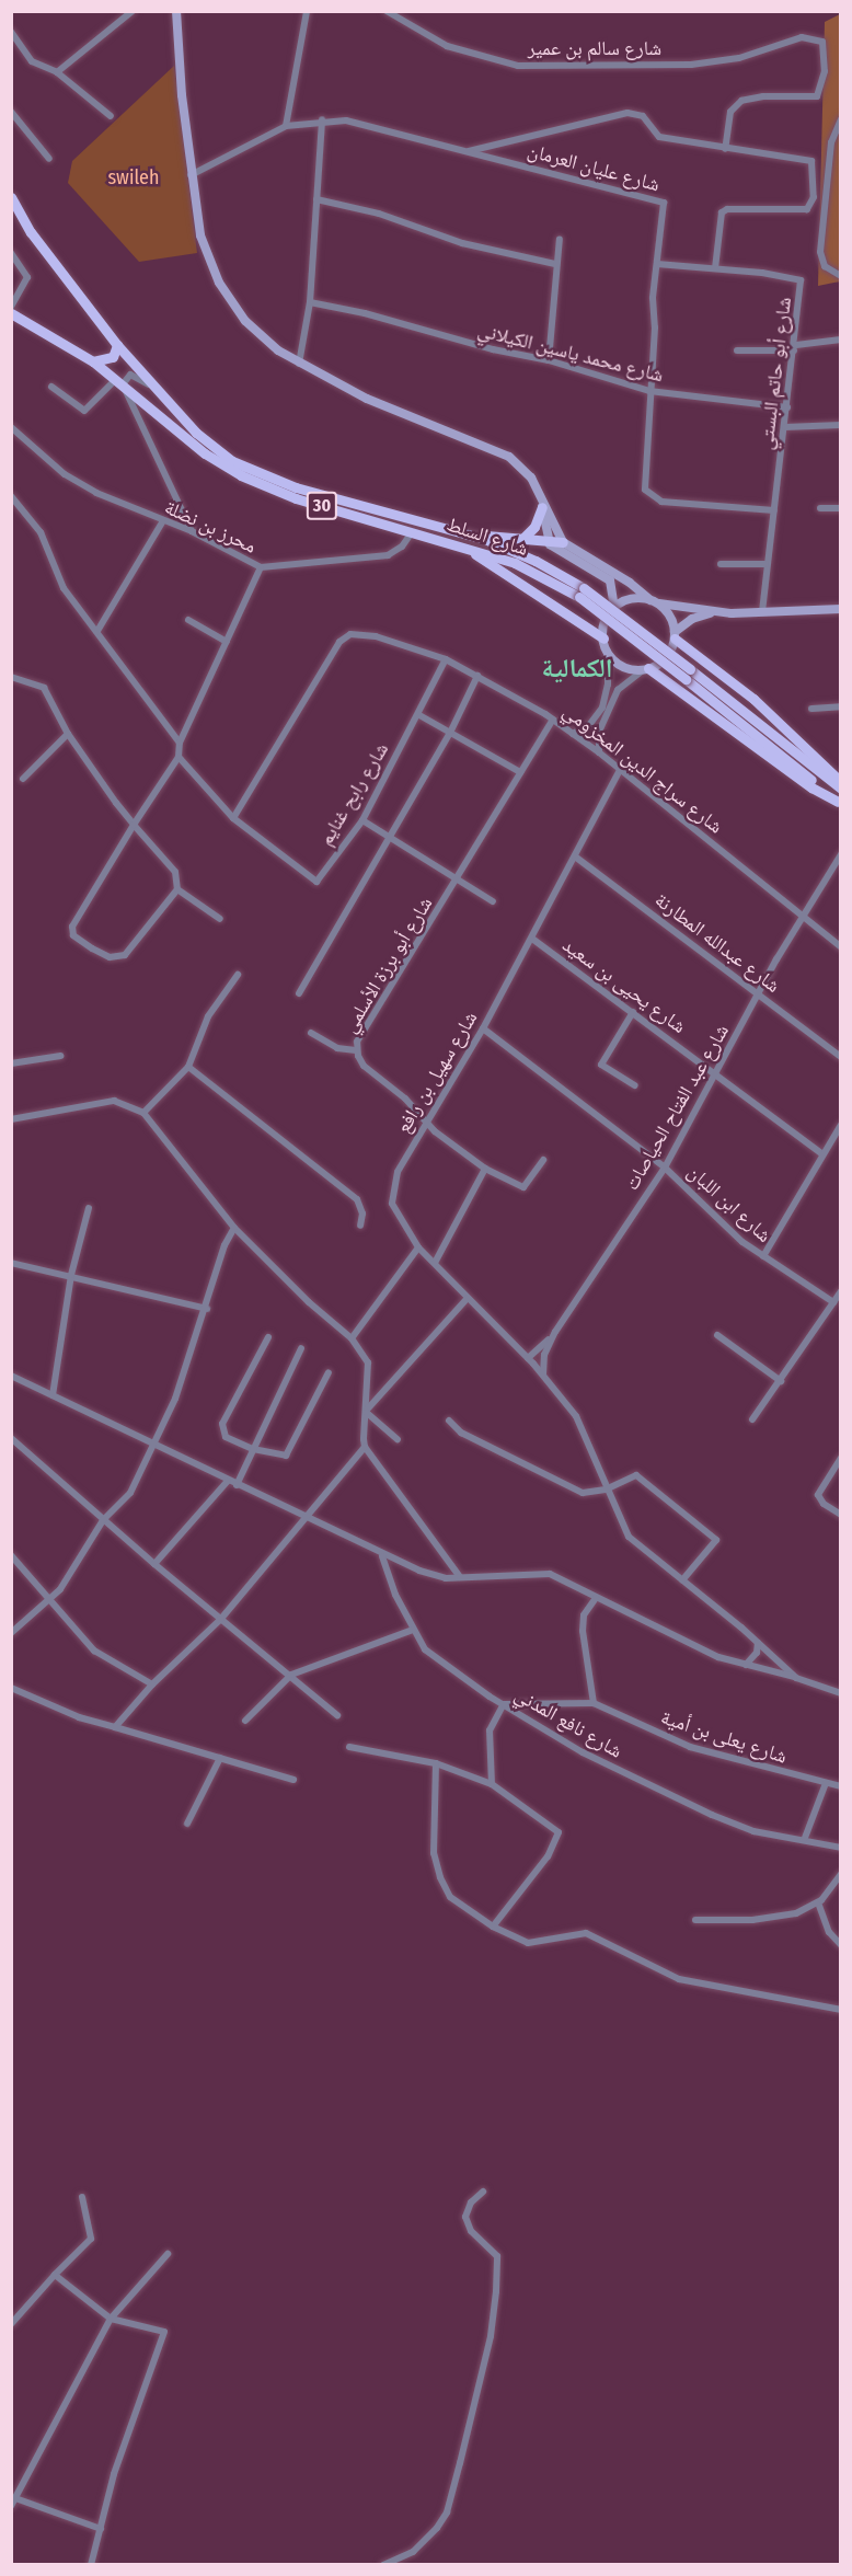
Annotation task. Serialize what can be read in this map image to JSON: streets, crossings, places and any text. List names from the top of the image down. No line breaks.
{"streets":{"main road":["30","شارع السلط"],"street":["شارع سالم بن عمير","شارع عليان العرمان","شارع محمد ياسين الكيلاني","شارع أبو حاتم البستي","محرز بن نضلة","شارع سراج الدين المخزومي","شارع رابح غنايم","شارع عبدالله المطارنة","شارع أبو برزة الأسلمي","شارع يحيى بن سعيد","شارع سهيل بن رافع","شارع عبد الفتاح الحياصات","شارع ابن اللبان","شارع نافع المدني","شارع يعلى بن أمية"]},"crossings":[["شارع عليان العرمان","شارع محمد ياسين الكيلاني"],["شارع عليان العرمان","شارع أبو حاتم البستي"],["شارع محمد ياسين الكيلاني","شارع أبو حاتم البستي"],["30","شارع السلط"],["محرز بن نضلة","شارع السلط"],["شارع سراج الدين المخزومي","شارع رابح غنايم"],["شارع سراج الدين المخزومي","شارع أبو برزة الأسلمي"],["شارع سراج الدين المخزومي","شارع سهيل بن رافع"],["شارع سراج الدين المخزومي","شارع عبد الفتاح الحياصات"],["شارع عبدالله المطارنة","شارع سهيل بن رافع"],["شارع عبدالله المطارنة","شارع عبد الفتاح الحياصات"],["شارع أبو برزة الأسلمي","شارع سهيل بن رافع"],["شارع يحيى بن سعيد","شارع سهيل بن رافع"],["شارع يحيى بن سعيد","شارع عبد الفتاح الحياصات"],["شارع سهيل بن رافع","شارع ابن اللبان"],["شارع عبد الفتاح الحياصات","شارع ابن اللبان"]],"districts":["الكمالية"],"parks":["swileh"]}
